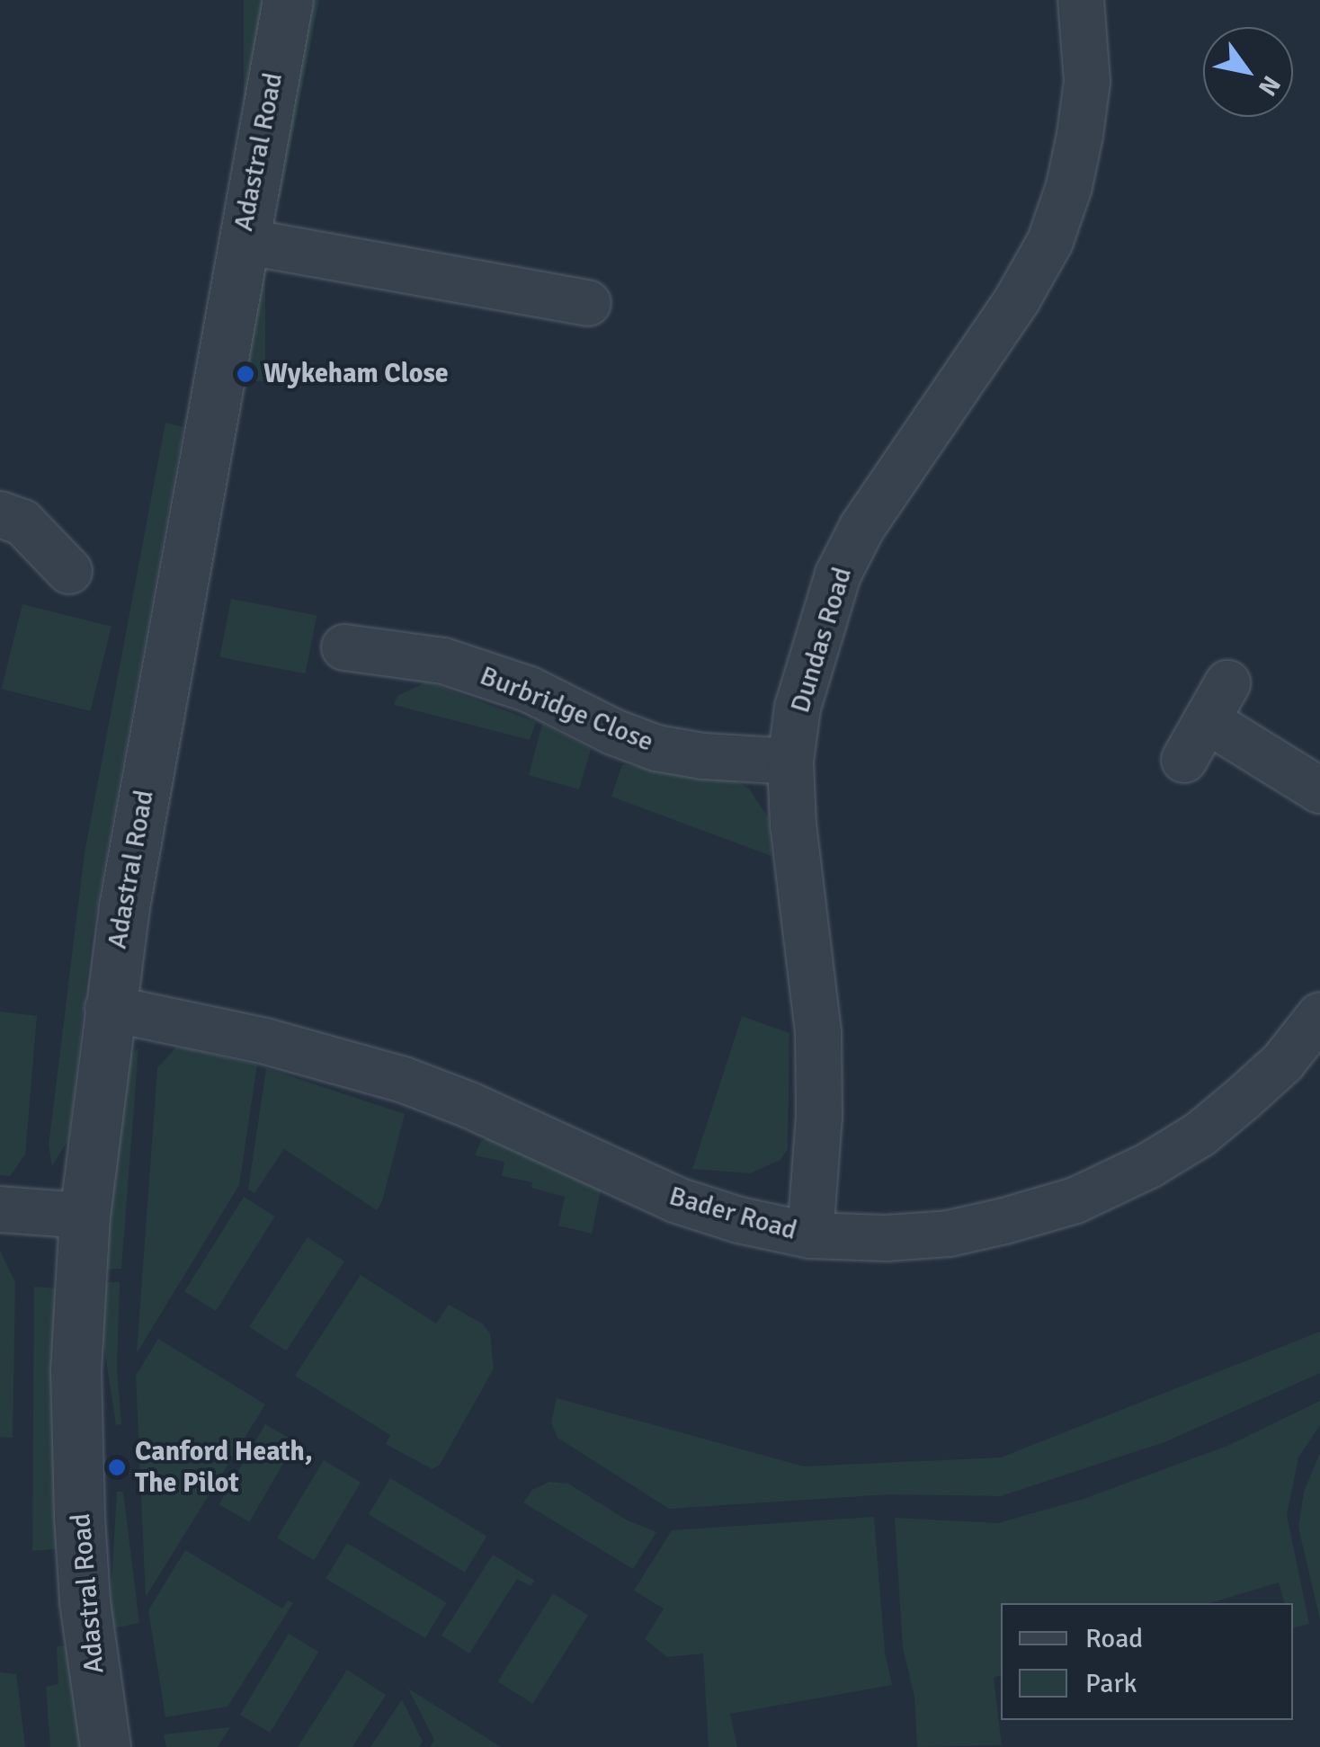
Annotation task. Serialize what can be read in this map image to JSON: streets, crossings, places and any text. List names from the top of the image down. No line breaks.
{"streets":{"street":["Adastral Road","Dundas Road","Burbridge Close","Bader Road"]},"crossings":[["Adastral Road","Bader Road"],["Dundas Road","Burbridge Close"],["Dundas Road","Bader Road"]],"places":["Wykeham Close","Canford Heath, The Pilot"],"legend":["Road","Park"],"north":"bottom right"}
